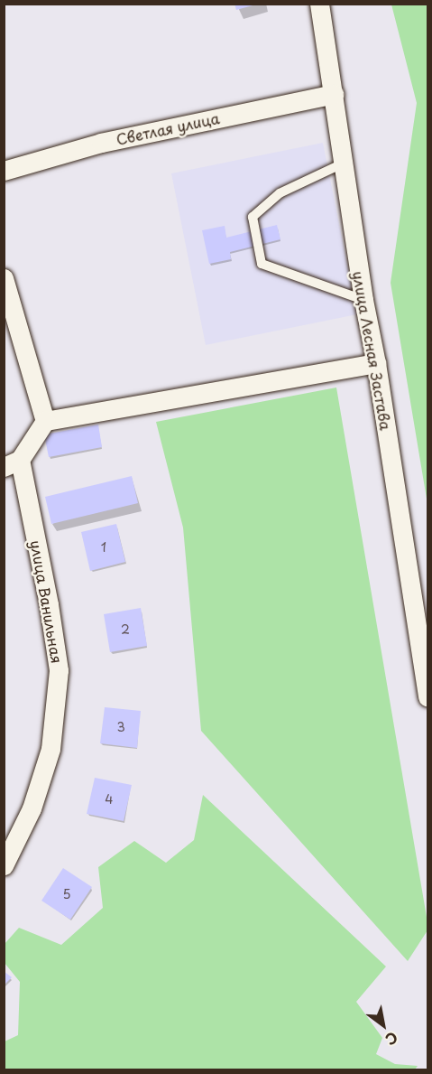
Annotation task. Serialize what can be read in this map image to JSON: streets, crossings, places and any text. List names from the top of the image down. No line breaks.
{"streets":{"street":["Светлая улица","улица Лесная Застава","улица Ванильная"]},"crossings":[["Светлая улица","улица Лесная Застава"]],"house_numbers":["1","2","3","4","5"],"north":"bottom right"}
